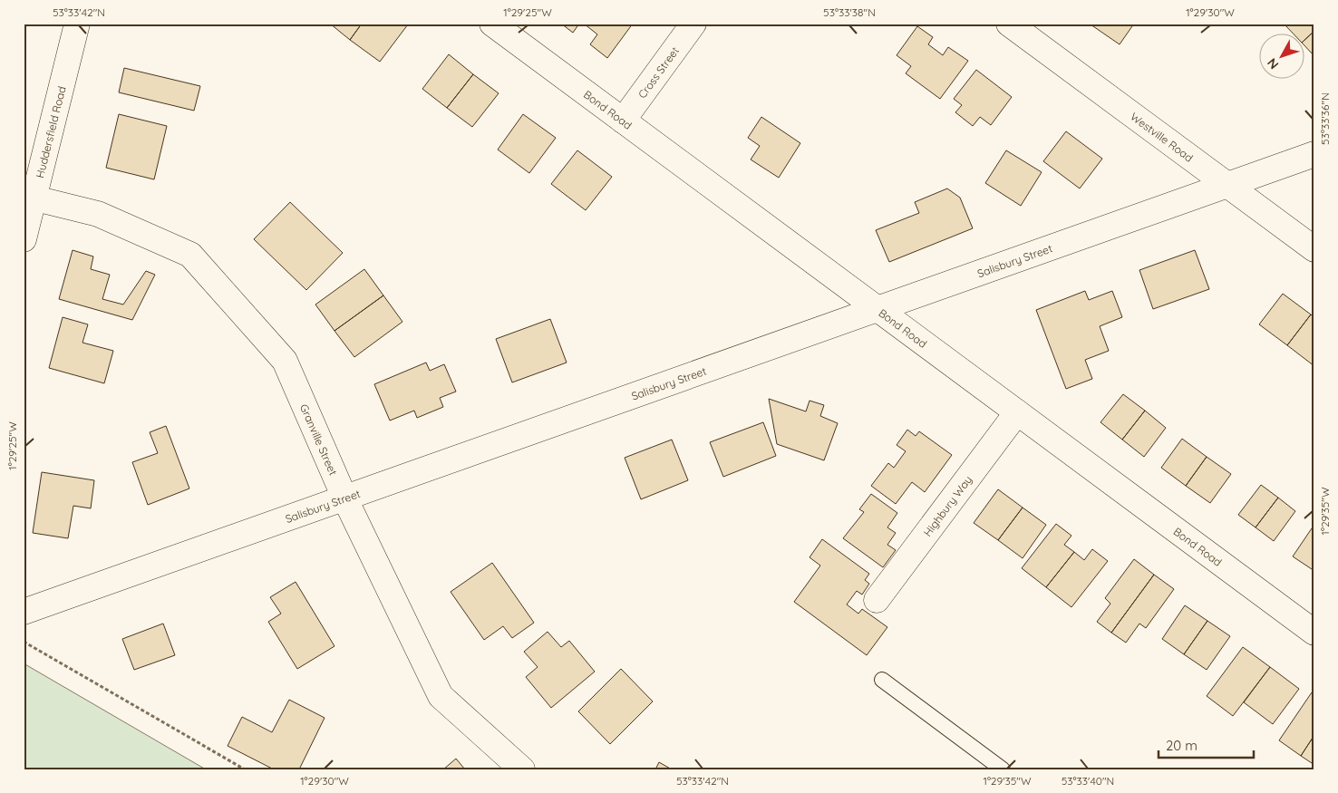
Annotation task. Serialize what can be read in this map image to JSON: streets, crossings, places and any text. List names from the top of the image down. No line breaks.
{"streets":{"main road":["Cross Street","Bond Road","Huddersfield Road","Westville Road","Salisbury Street","Granville Street","Highbury Way"]},"crossings":[["Cross Street","Bond Road"],["Bond Road","Salisbury Street"],["Bond Road","Highbury Way"],["Huddersfield Road","Granville Street"],["Westville Road","Salisbury Street"],["Salisbury Street","Granville Street"]],"scale_bar":"20 m","north":"bottom left","coordinates":["53°33'42\"N","1°29'25\"W","53°33'38\"N","1°29'30\"W","53°33'36\"N","1°29'35\"W","53°33'40\"N"]}
